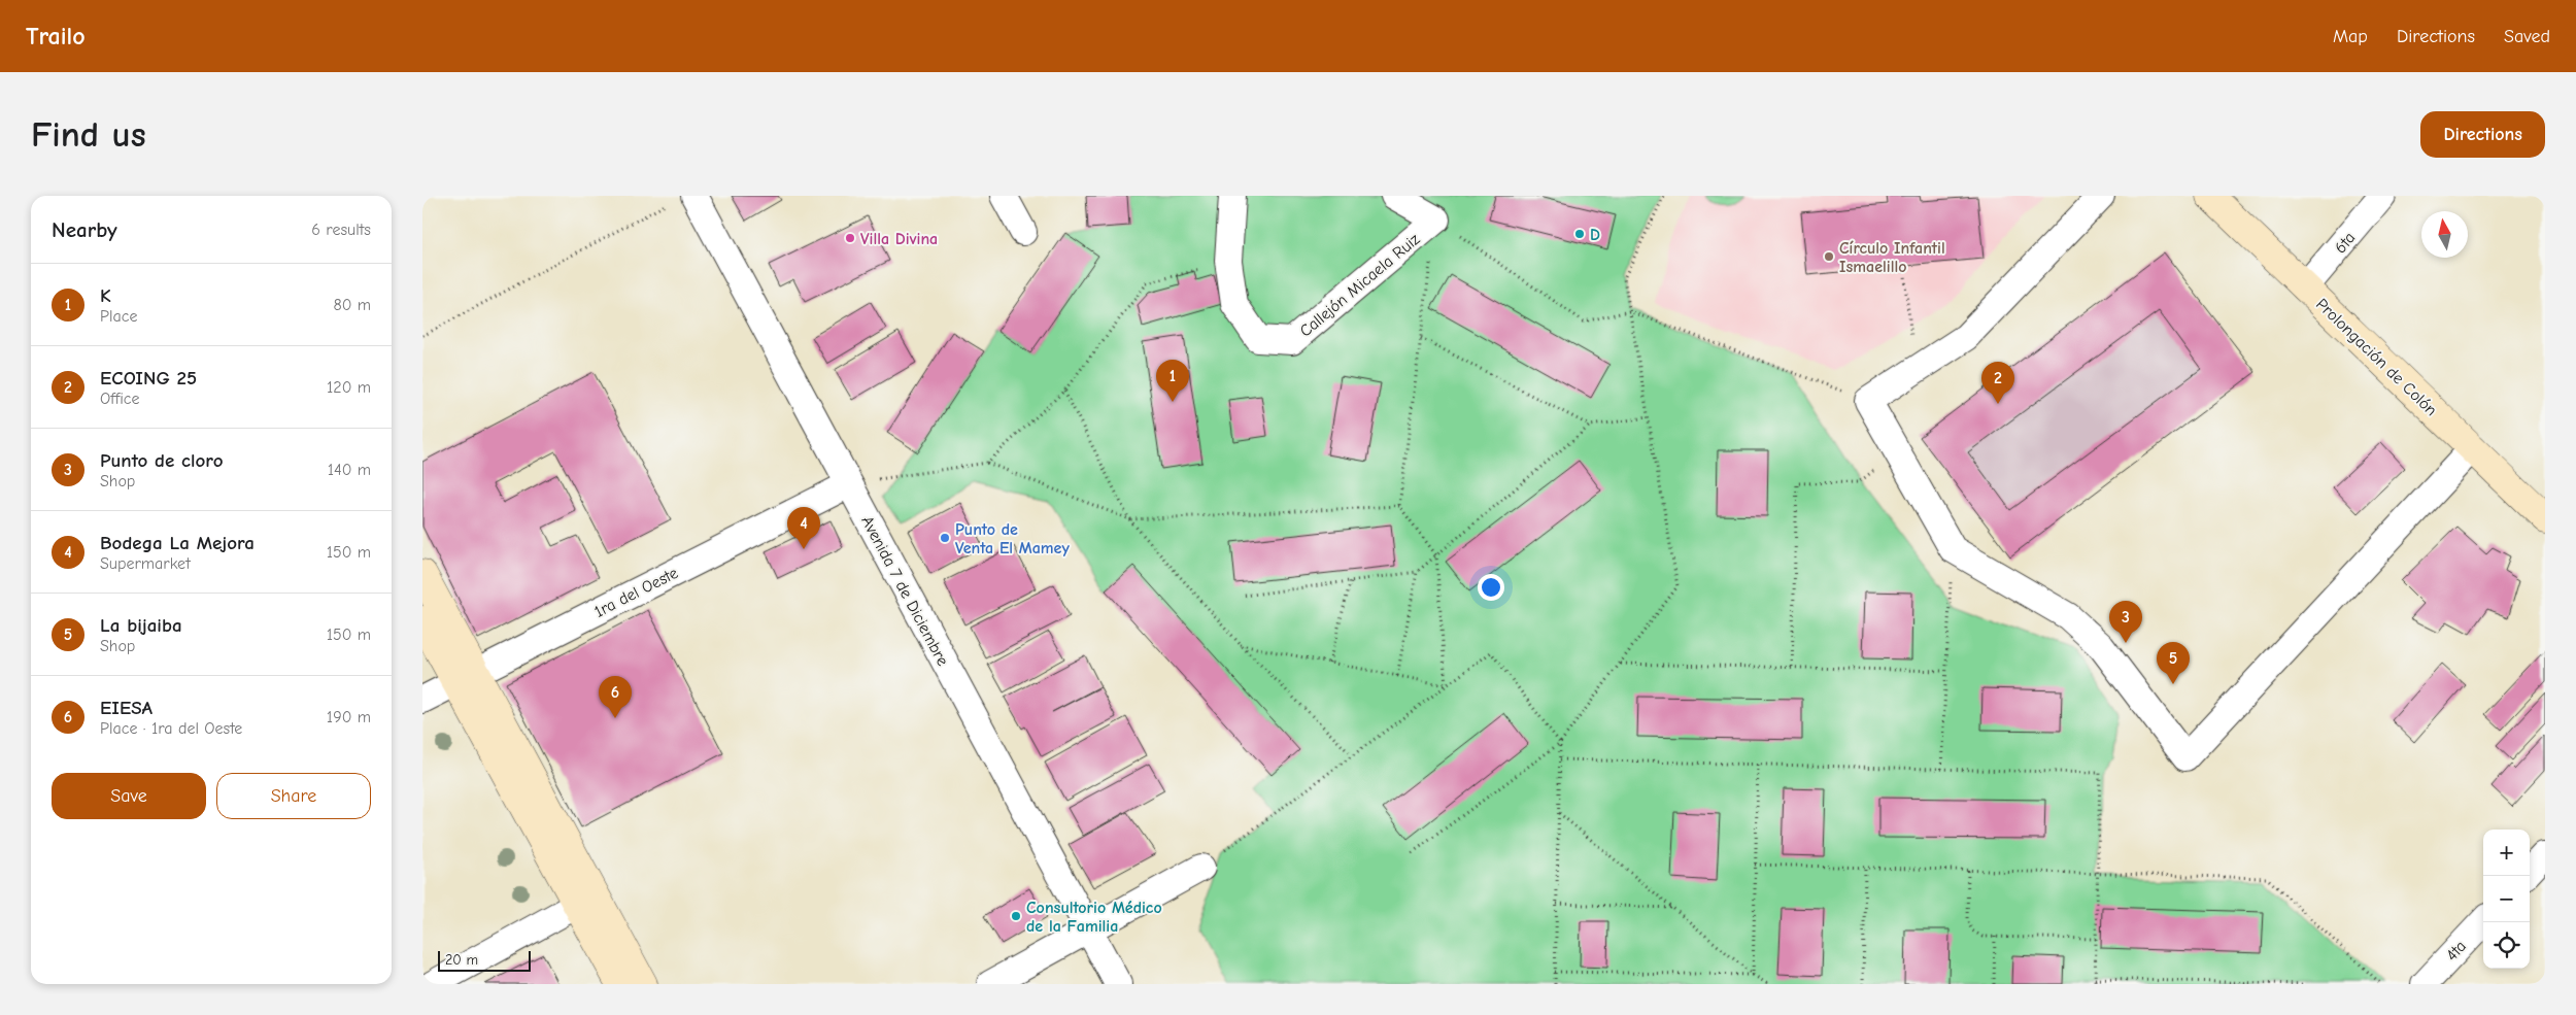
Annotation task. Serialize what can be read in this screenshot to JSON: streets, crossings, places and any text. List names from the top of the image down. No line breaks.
{"streets":{"main road":["Prolongación de Colón"],"street":["6ta","Callejón Micaela Ruiz","Avenida 7 de Diciembre","1ra del Oeste","4ta"]},"crossings":[["6ta","Prolongación de Colón"],["Avenida 7 de Diciembre","1ra del Oeste"]],"places":["D","Villa Divina","Círculo Infantil Ismaelillo","Punto de Venta El Mamey","Consultorio Médico de la Familia"],"scale_bar":"20 m","north":"top","page":{"header":"Trailo","nav":["Map","Directions","Saved"],"buttons":["Directions",["Save","Share"]],"title":"Find us","heading":["Nearby","6 results"],"list":[{"mark":"1","name":"K","note":"Place","value":"80 m"},{"mark":"2","name":"ECOING 25","note":"Office","value":"120 m"},{"mark":"3","name":"Punto de cloro","note":"Shop","value":"140 m"},{"mark":"4","name":"Bodega La Mejora","note":"Supermarket","value":"150 m"},{"mark":"5","name":"La bijaiba","note":"Shop","value":"150 m"},{"mark":"6","name":"EIESA","note":"Place · 1ra del Oeste","value":"190 m"}],"pins":["1","2","4","3","5","6"],"map_buttons":["+","−"],"scale":"20 m"}}
